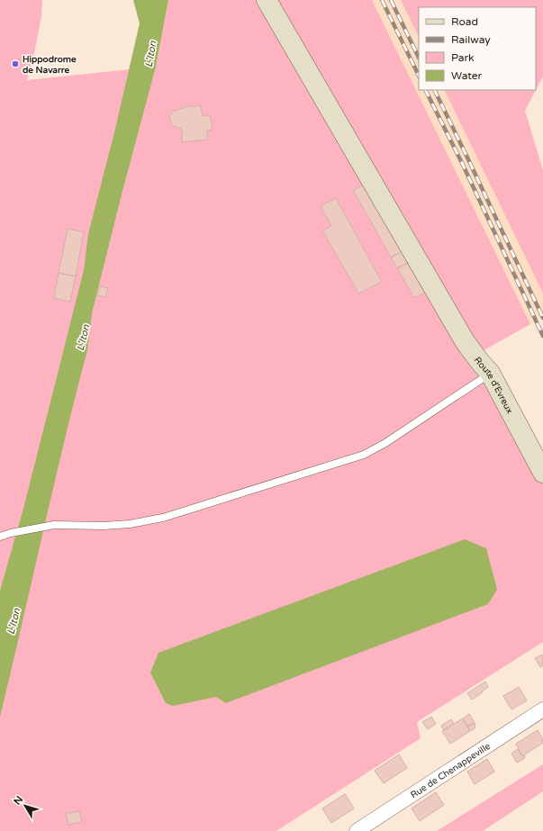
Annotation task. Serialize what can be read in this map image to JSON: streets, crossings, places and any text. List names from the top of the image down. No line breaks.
{"streets":{"main road":["Route d'Evreux"],"street":["Rue de Chenappeville"]},"water":["L'Iton"],"places":["Hippodrome de Navarre"],"legend":["Road","Railway","Park","Water"],"north":"top left"}
